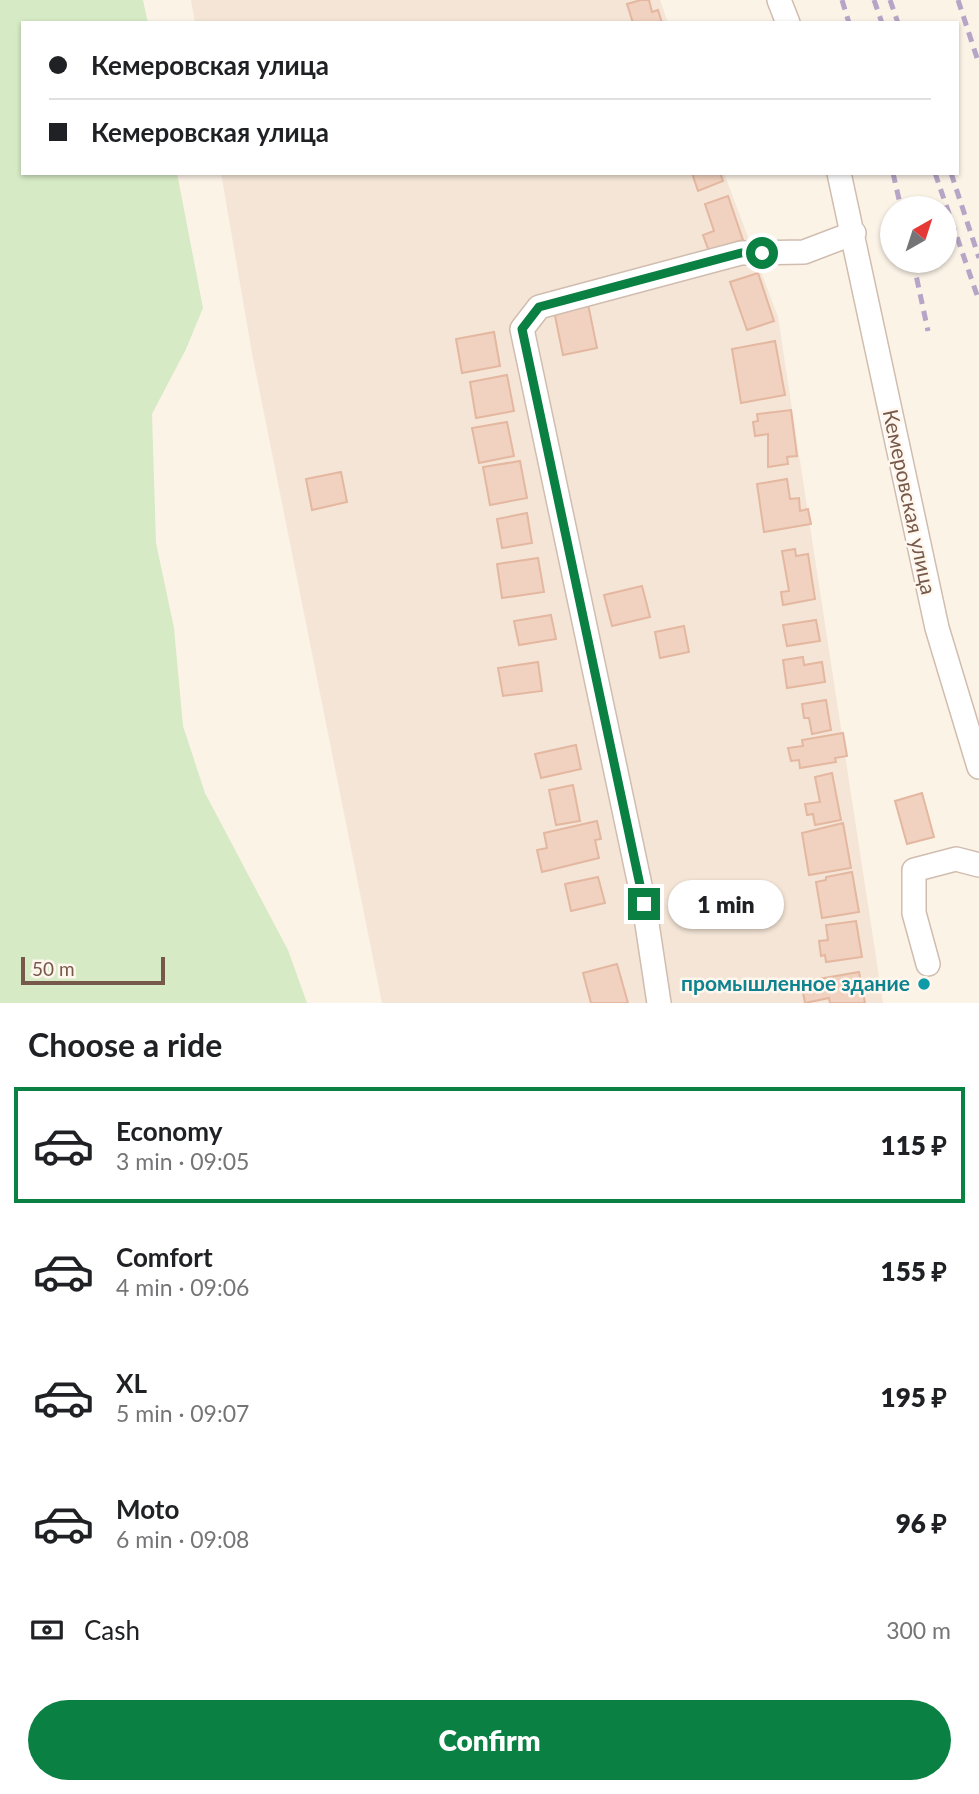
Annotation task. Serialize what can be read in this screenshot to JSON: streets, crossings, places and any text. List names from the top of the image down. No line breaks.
{"streets":{"street":["Кемеровская улица"]},"places":["промышленное здание"],"scale_bar":"50 m","north":"top right","page":{"banner":["Кемеровская улица","Кемеровская улица"],"bubble":"1 min","scale":"50 m","heading":"Choose a ride","list":[{"name":"Economy","note":"3 min · 09:05","value":"115 ₽"},{"name":"Comfort","note":"4 min · 09:06","value":"155 ₽"},{"name":"XL","note":"5 min · 09:07","value":"195 ₽"},{"name":"Moto","note":"6 min · 09:08","value":"96 ₽"}],"pay":["Cash","300 m"],"buttons":"Confirm"}}
